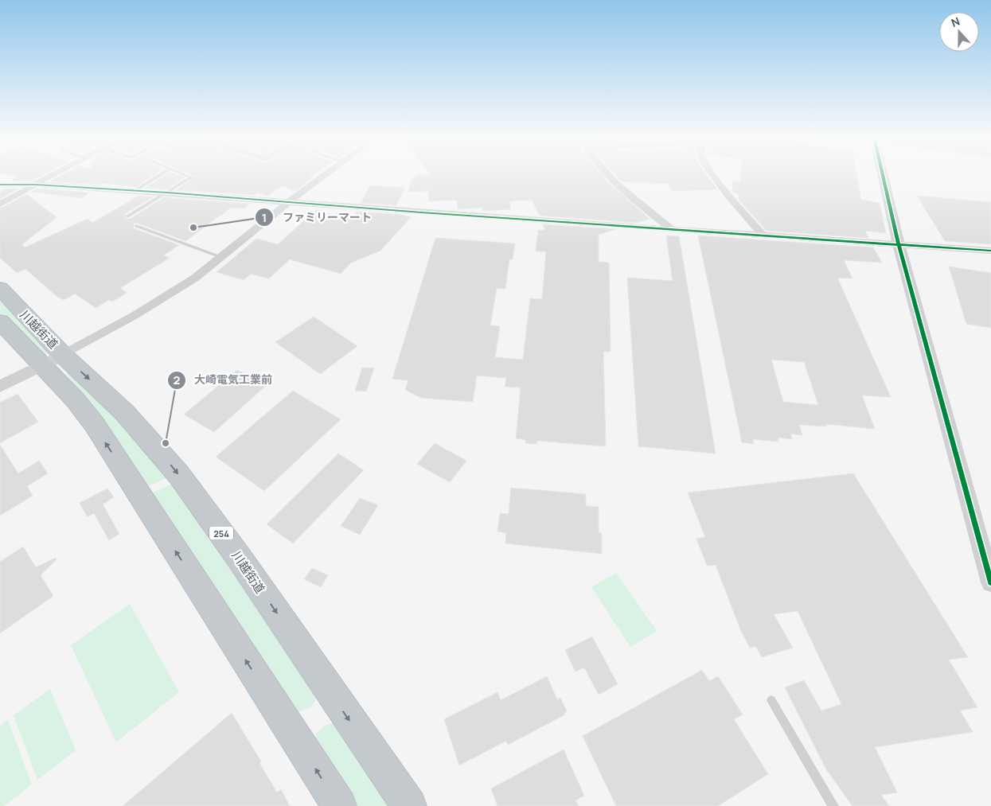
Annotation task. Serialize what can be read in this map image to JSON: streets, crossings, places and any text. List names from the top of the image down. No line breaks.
{"streets":{"highway":["川越街道","254"]},"places":["ファミリーマート","大崎電気工業前"],"north":"top"}
